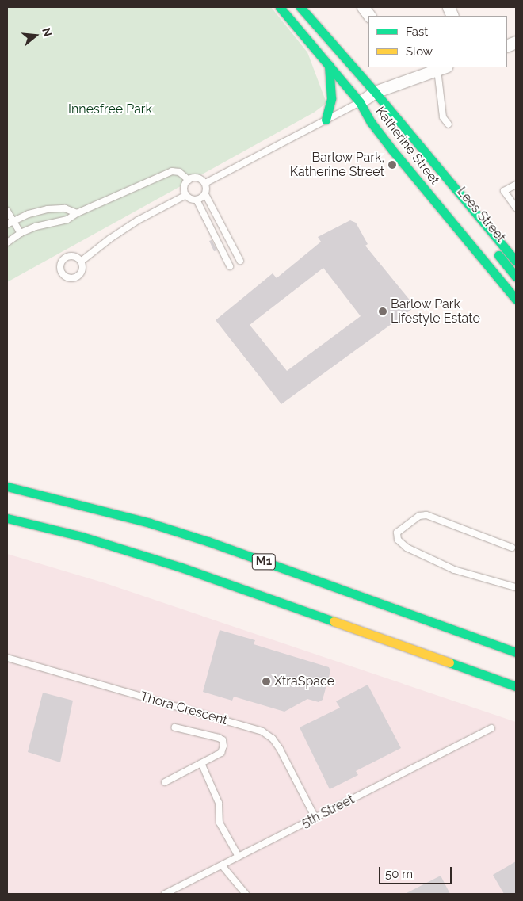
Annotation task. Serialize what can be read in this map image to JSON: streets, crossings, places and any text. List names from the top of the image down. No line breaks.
{"streets":{"main road":["Katherine Street","Lees Street","M1"],"lane":["Thora Crescent","5th Street"]},"crossings":[["Thora Crescent","5th Street"]],"parks":["Innesfree Park"],"places":["Barlow Park, Katherine Street","Barlow Park Lifestyle Estate","XtraSpace"],"legend":["Fast","Slow"],"scale_bar":"50 m","north":"right"}
